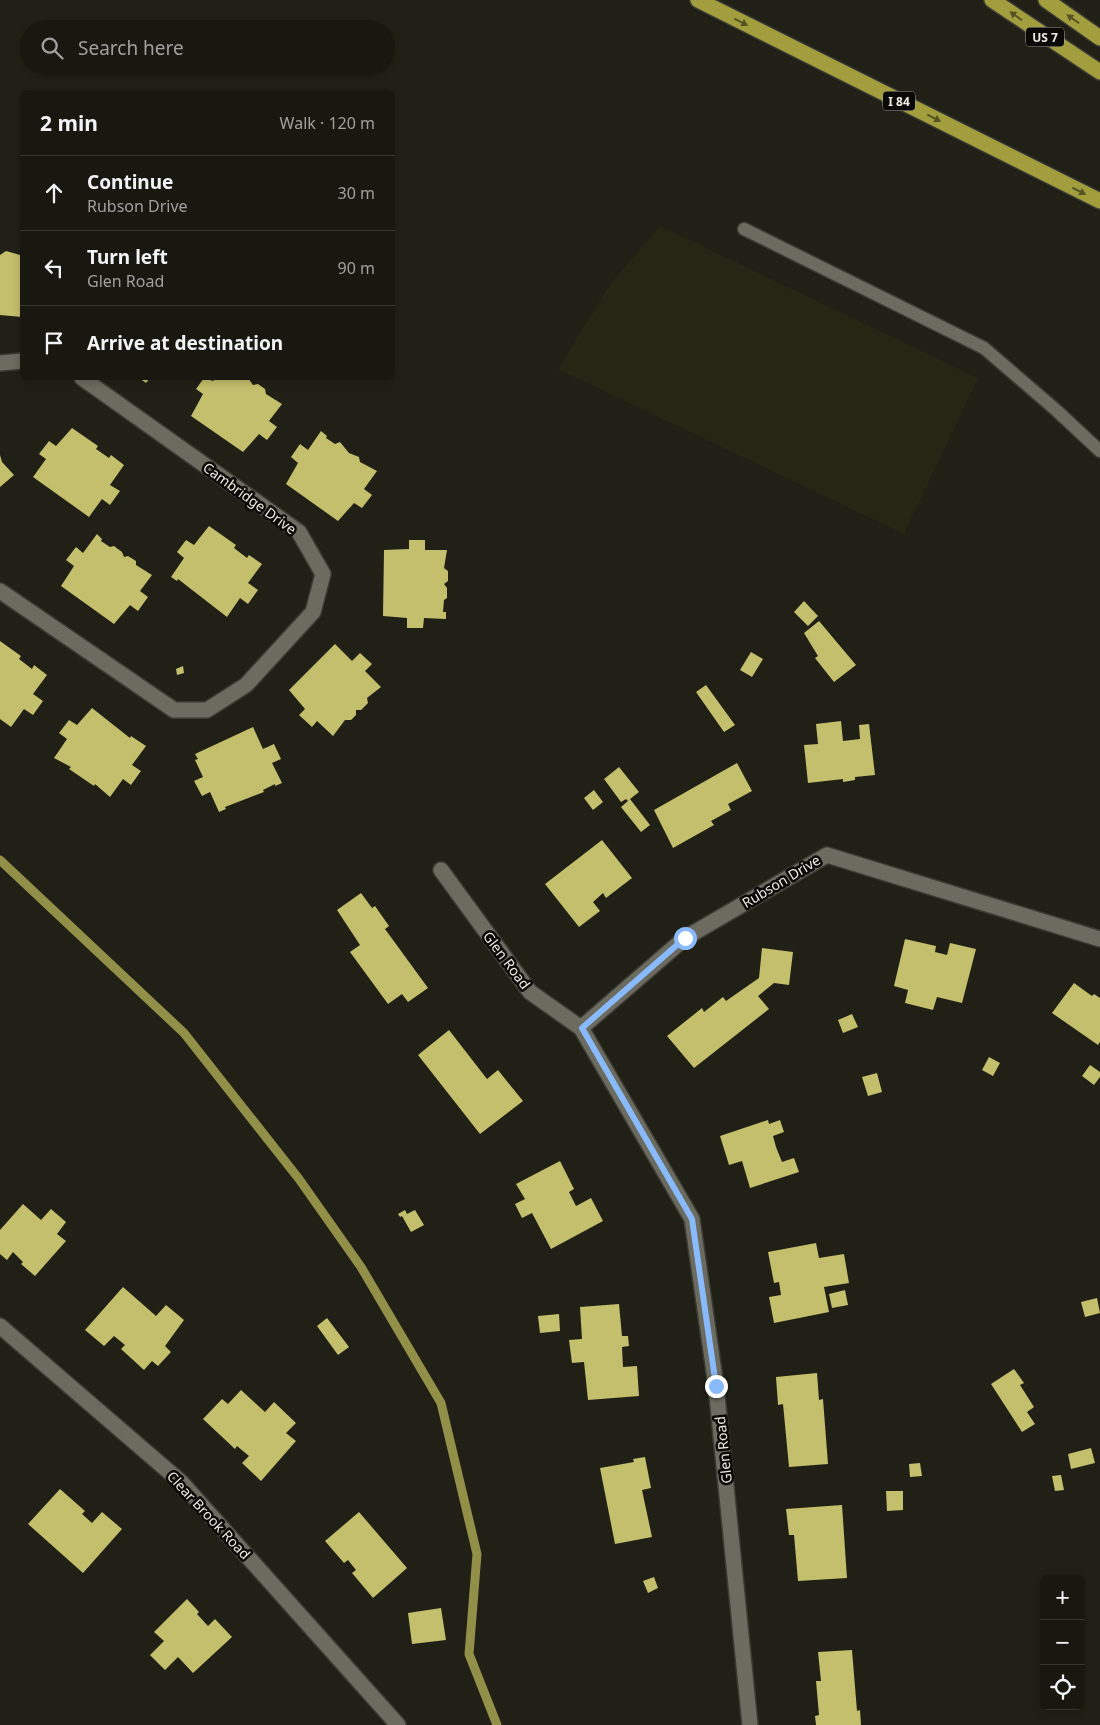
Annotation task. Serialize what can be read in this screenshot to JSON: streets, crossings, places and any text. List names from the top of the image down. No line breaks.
{"streets":{"highway":["US 7","I 84"],"street":["Cambridge Drive","Rubson Drive","Glen Road","Clear Brook Road"]},"crossings":[["Rubson Drive","Glen Road"]],"page":{"search":"Search here","heading":["2 min","Walk · 120 m"],"list":[["Continue","Rubson Drive","30 m"],["Turn left","Glen Road","90 m"],"Arrive at destination"],"map_buttons":["+","−"]}}
